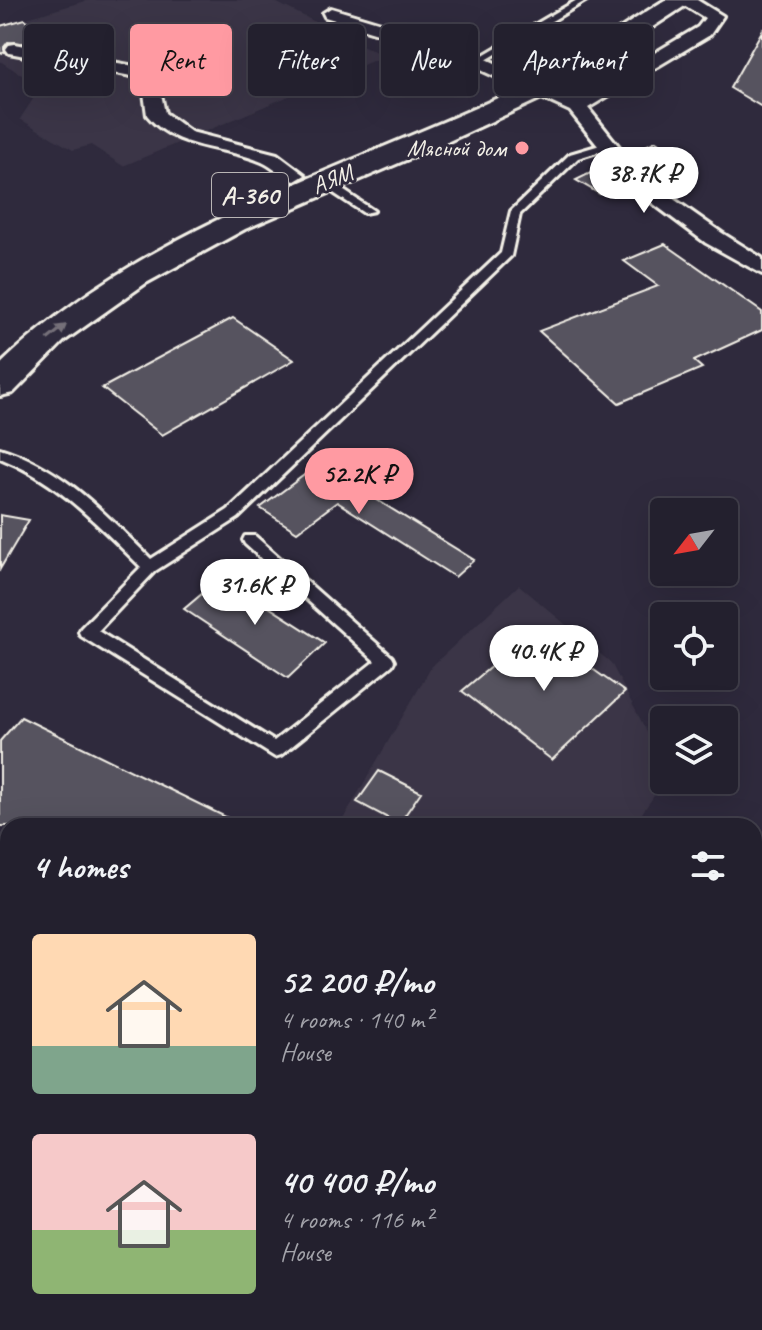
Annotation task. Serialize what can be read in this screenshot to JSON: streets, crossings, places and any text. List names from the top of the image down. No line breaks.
{"streets":{"highway":["АЯМ","А-360"]},"places":["Мясной дом"],"north":"bottom left","page":{"chip":["Buy","Rent","Filters","New","Apartment"],"price":["38.7K ₽","52.2K ₽","31.6K ₽","40.4K ₽"],"heading":"4 homes","list":[{"name":"52 200 ₽/mo","note":"4 rooms · 140 m² · House"},{"name":"40 400 ₽/mo","note":"4 rooms · 116 m² · House"}]}}
